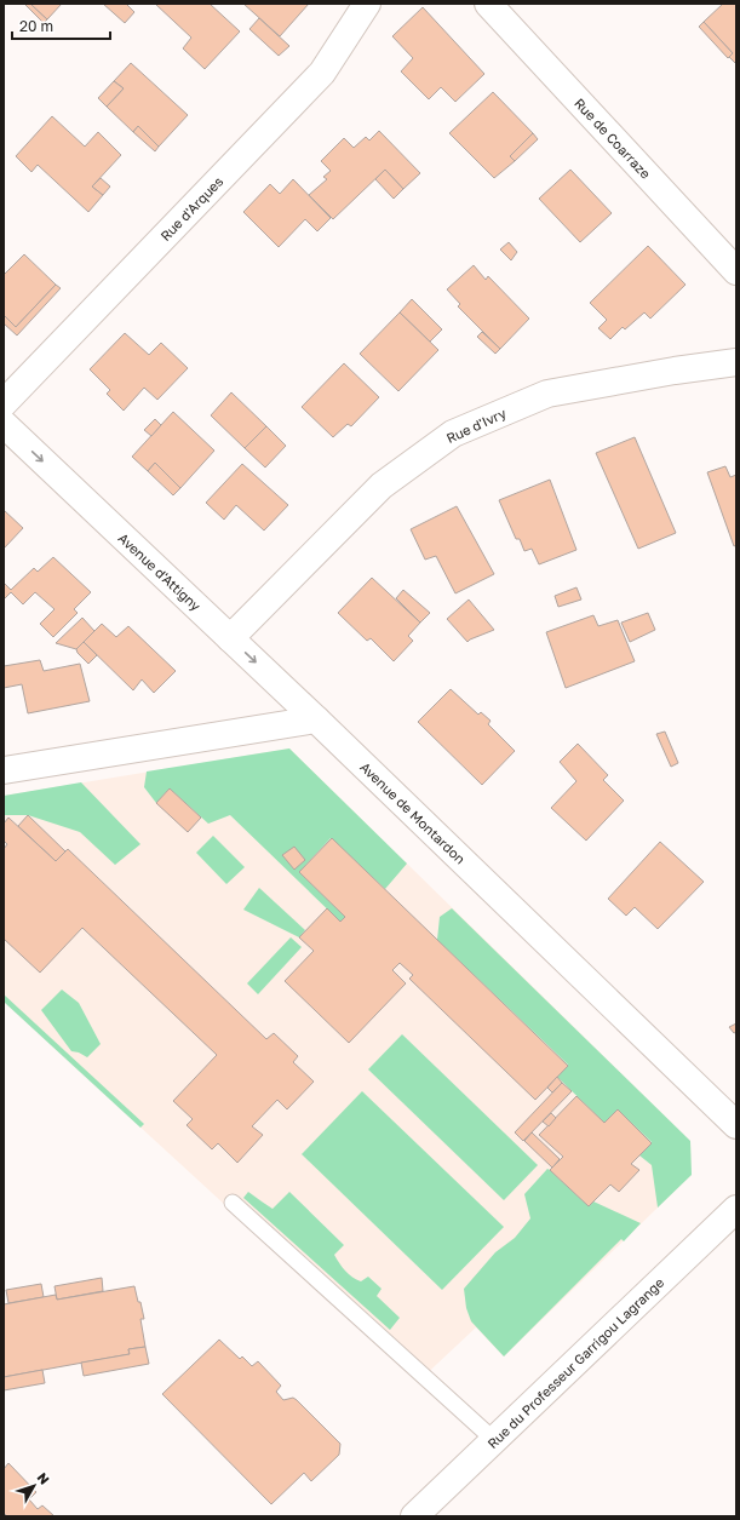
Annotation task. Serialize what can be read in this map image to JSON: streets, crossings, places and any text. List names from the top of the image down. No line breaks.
{"streets":{"street":["Rue de Coarraze","Rue d'Arques","Rue d'Ivry","Avenue d'Attigny","Avenue de Montardon","Rue du Professeur Garrigou Lagrange"]},"crossings":[["Rue d'Ivry","Avenue d'Attigny"],["Avenue d'Attigny","Avenue de Montardon"]],"one_way":["Avenue d'Attigny"],"scale_bar":"20 m","north":"top right"}
